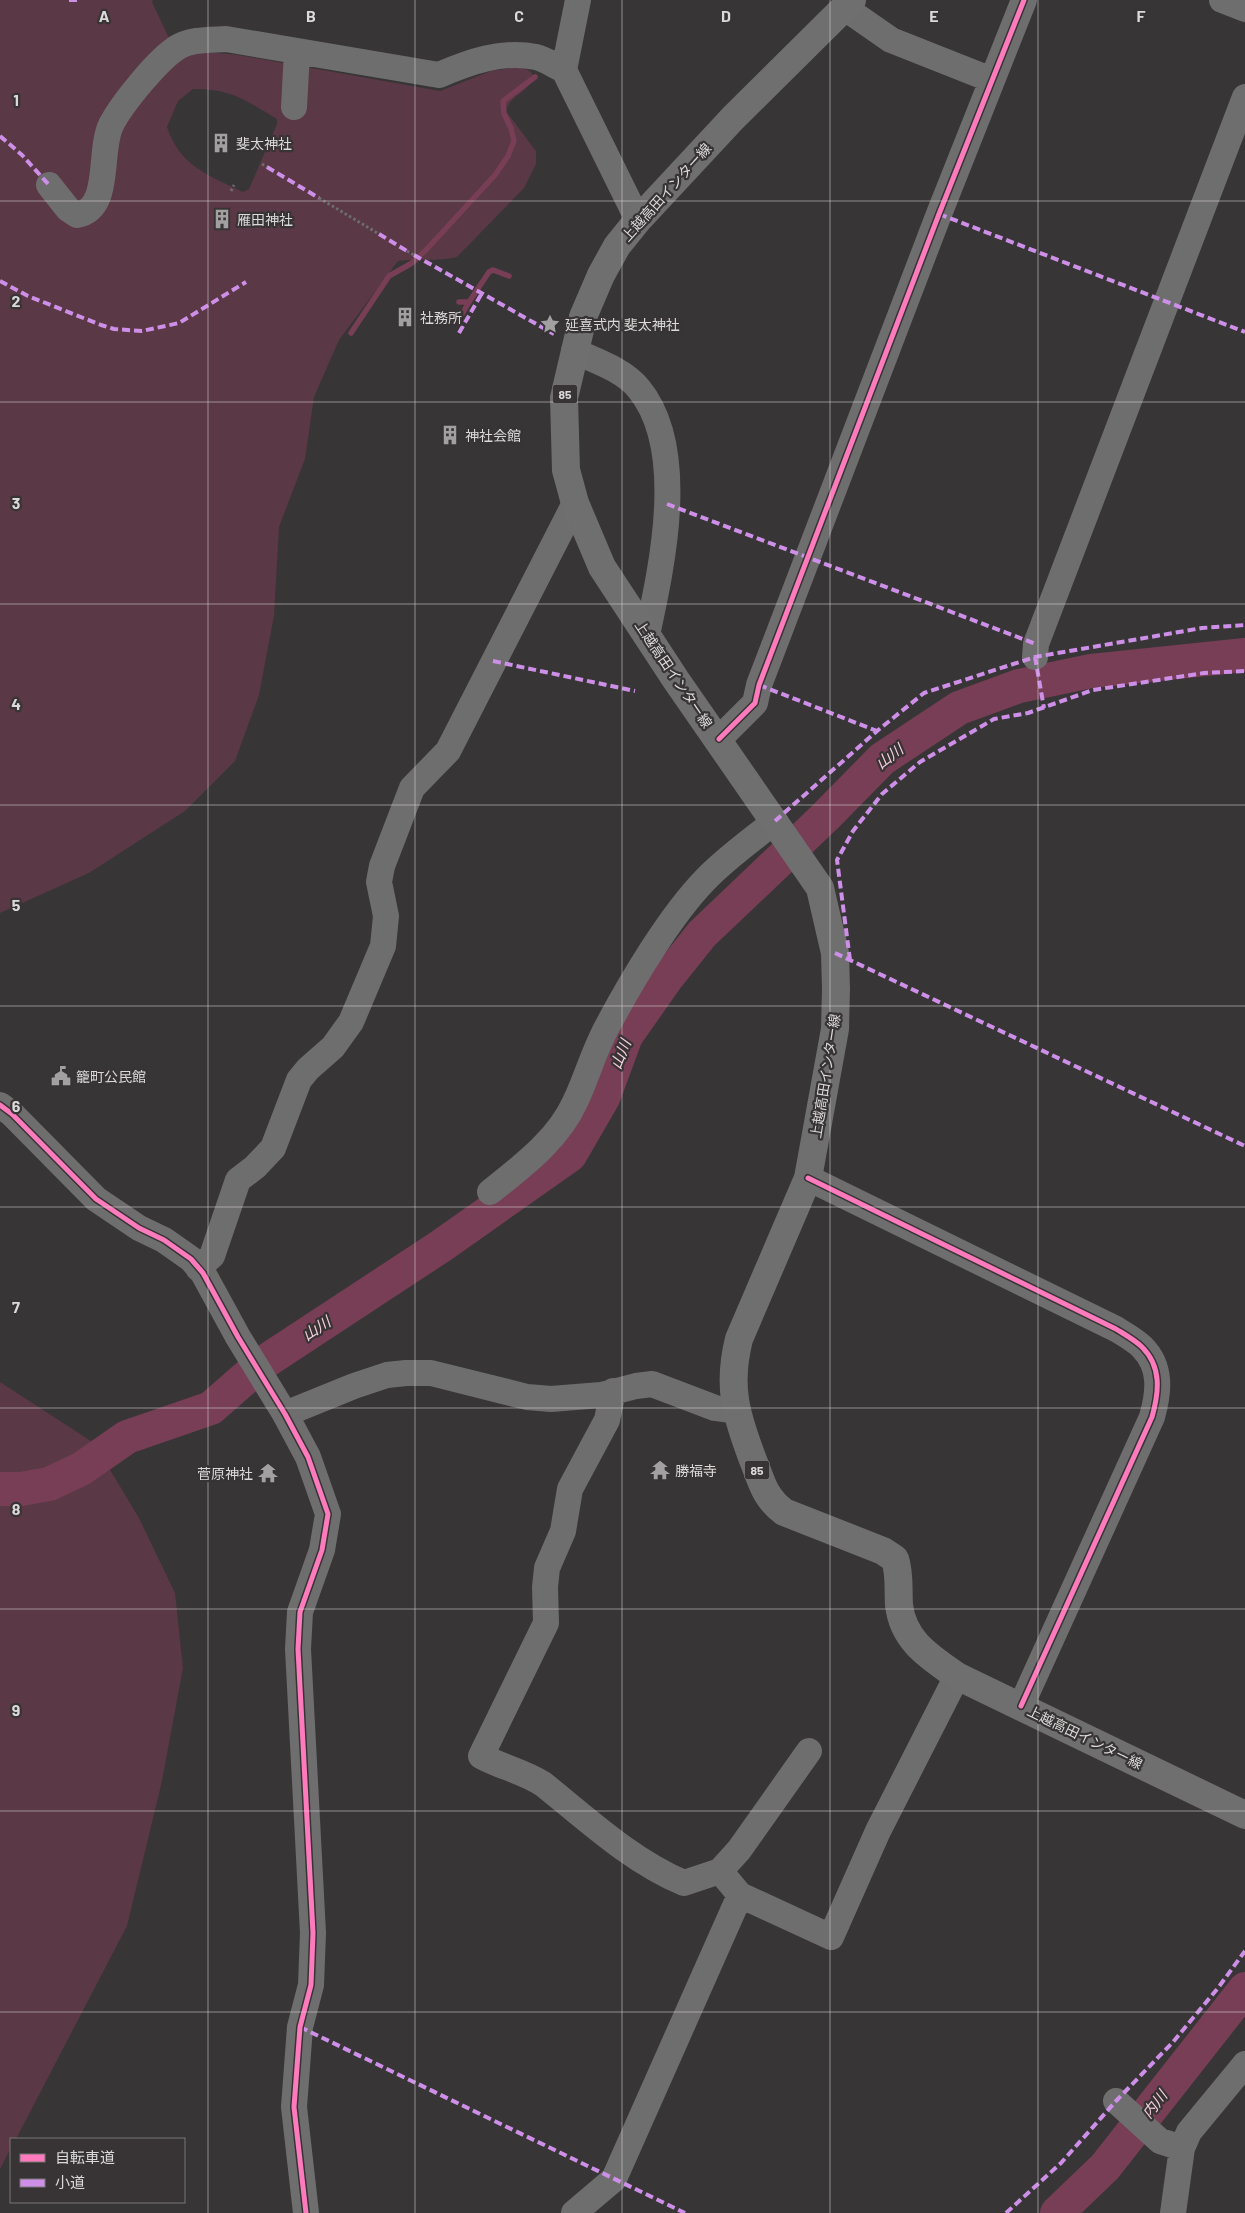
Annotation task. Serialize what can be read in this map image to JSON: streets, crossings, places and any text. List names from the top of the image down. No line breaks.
{"streets":{"main road":["上越高田インター線","85"]},"water":["山川","内川"],"places":{"building":["斐太神社","雁田神社","社務所","神社会館"],"place":["延喜式内 斐太神社"],"public building":["籠町公民館"],"temple":["勝福寺","菅原神社"]},"legend":["自転車道","小道"],"grid":{"columns":["A","B","C","D","E","F"],"rows":["1","2","3","4","5","6","7","8","9"]}}
